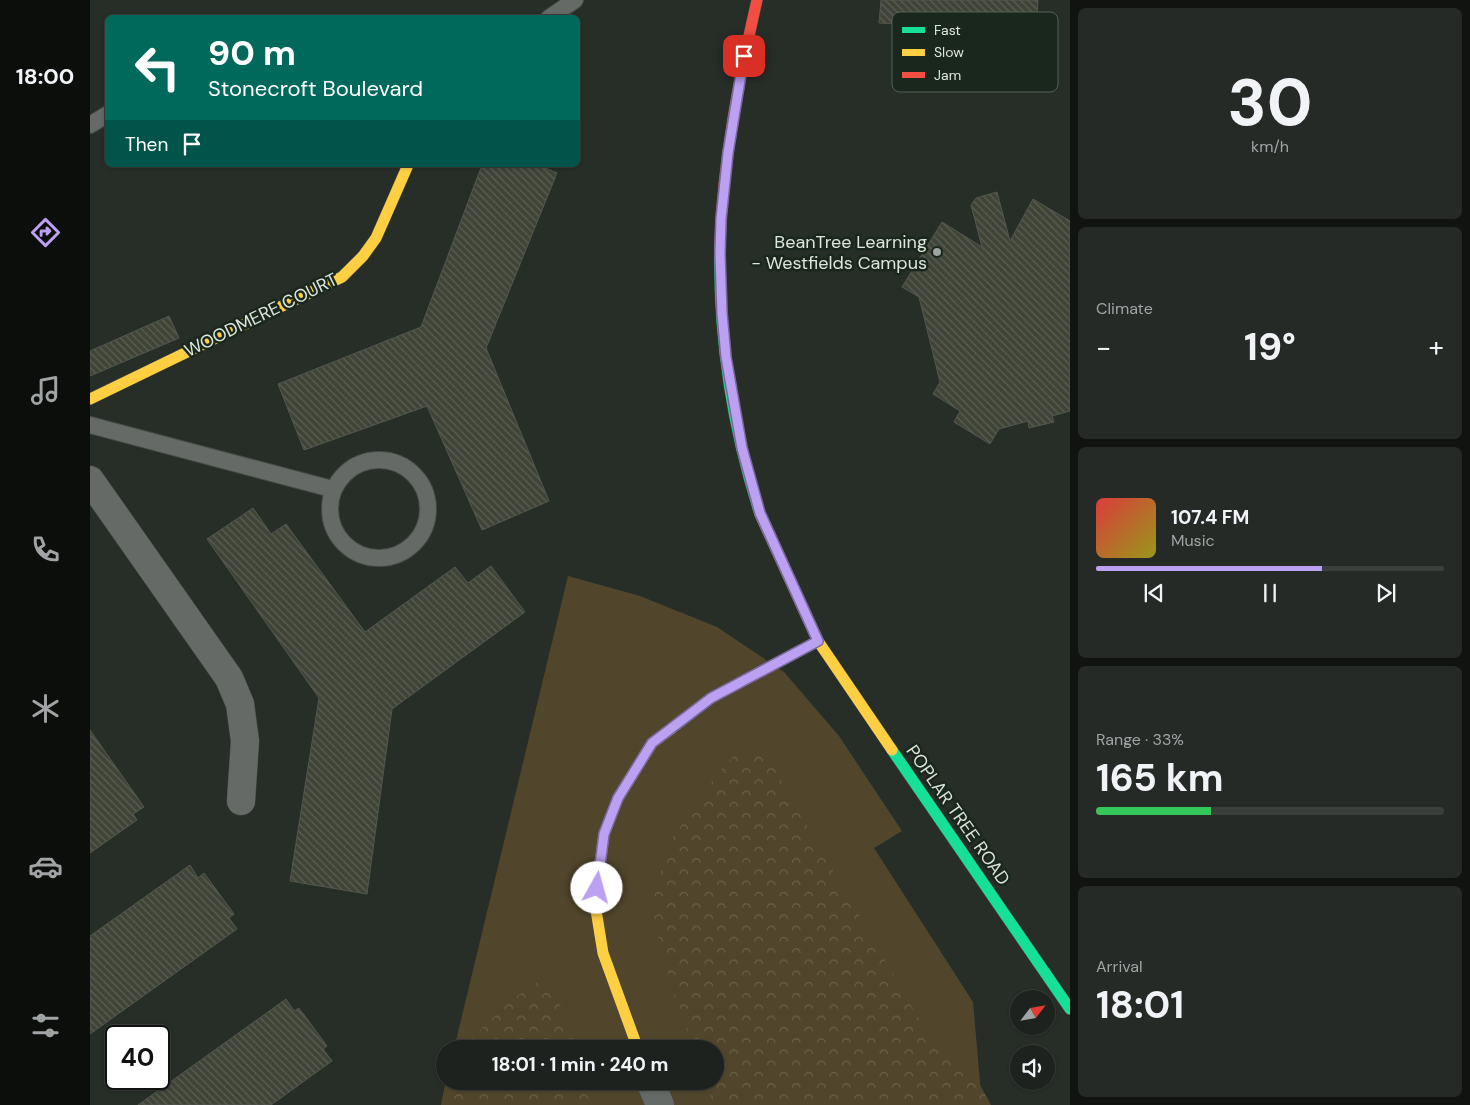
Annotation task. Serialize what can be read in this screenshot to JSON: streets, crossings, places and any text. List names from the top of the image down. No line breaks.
{"streets":{"main road":["WOODMERE COURT","POPLAR TREE ROAD"]},"places":["BeanTree Learning - Westfields Campus"],"legend":["Fast","Slow","Jam"],"north":"top right","page":{"tabs":"18:00","tile":[["30","km/h"],"Climate",["Range · 33%","165 km"],["Arrival","18:01"]],"turn":["90 m","Stonecroft Boulevard"],"then":"Then","heat":["−","19°","+"],"song":["107.4 FM","Music"],"limit":"40","trip":"18:01 · 1 min · 240 m"}}
